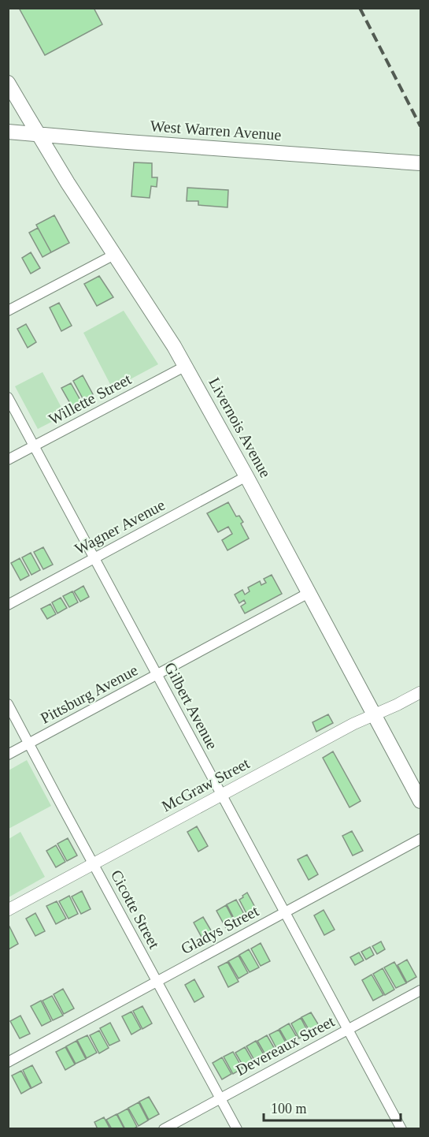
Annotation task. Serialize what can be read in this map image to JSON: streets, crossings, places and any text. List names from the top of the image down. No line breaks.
{"streets":{"main road":["West Warren Avenue","Livernois Avenue"],"street":["Willette Street","Wagner Avenue","Pittsburg Avenue","Gilbert Avenue","McGraw Street","Cicotte Street","Gladys Street","Devereaux Street"]},"crossings":[["West Warren Avenue","Livernois Avenue"],["Willette Street","Livernois Avenue"],["Willette Street","Gilbert Avenue"],["Livernois Avenue","Wagner Avenue"],["Livernois Avenue","Pittsburg Avenue"],["Livernois Avenue","McGraw Street"],["Wagner Avenue","Gilbert Avenue"],["Pittsburg Avenue","Gilbert Avenue"],["Pittsburg Avenue","Cicotte Street"],["Gilbert Avenue","McGraw Street"],["Gilbert Avenue","Gladys Street"],["Gilbert Avenue","Devereaux Street"],["McGraw Street","Cicotte Street"],["Cicotte Street","Gladys Street"],["Cicotte Street","Devereaux Street"]],"scale_bar":"100 m"}
